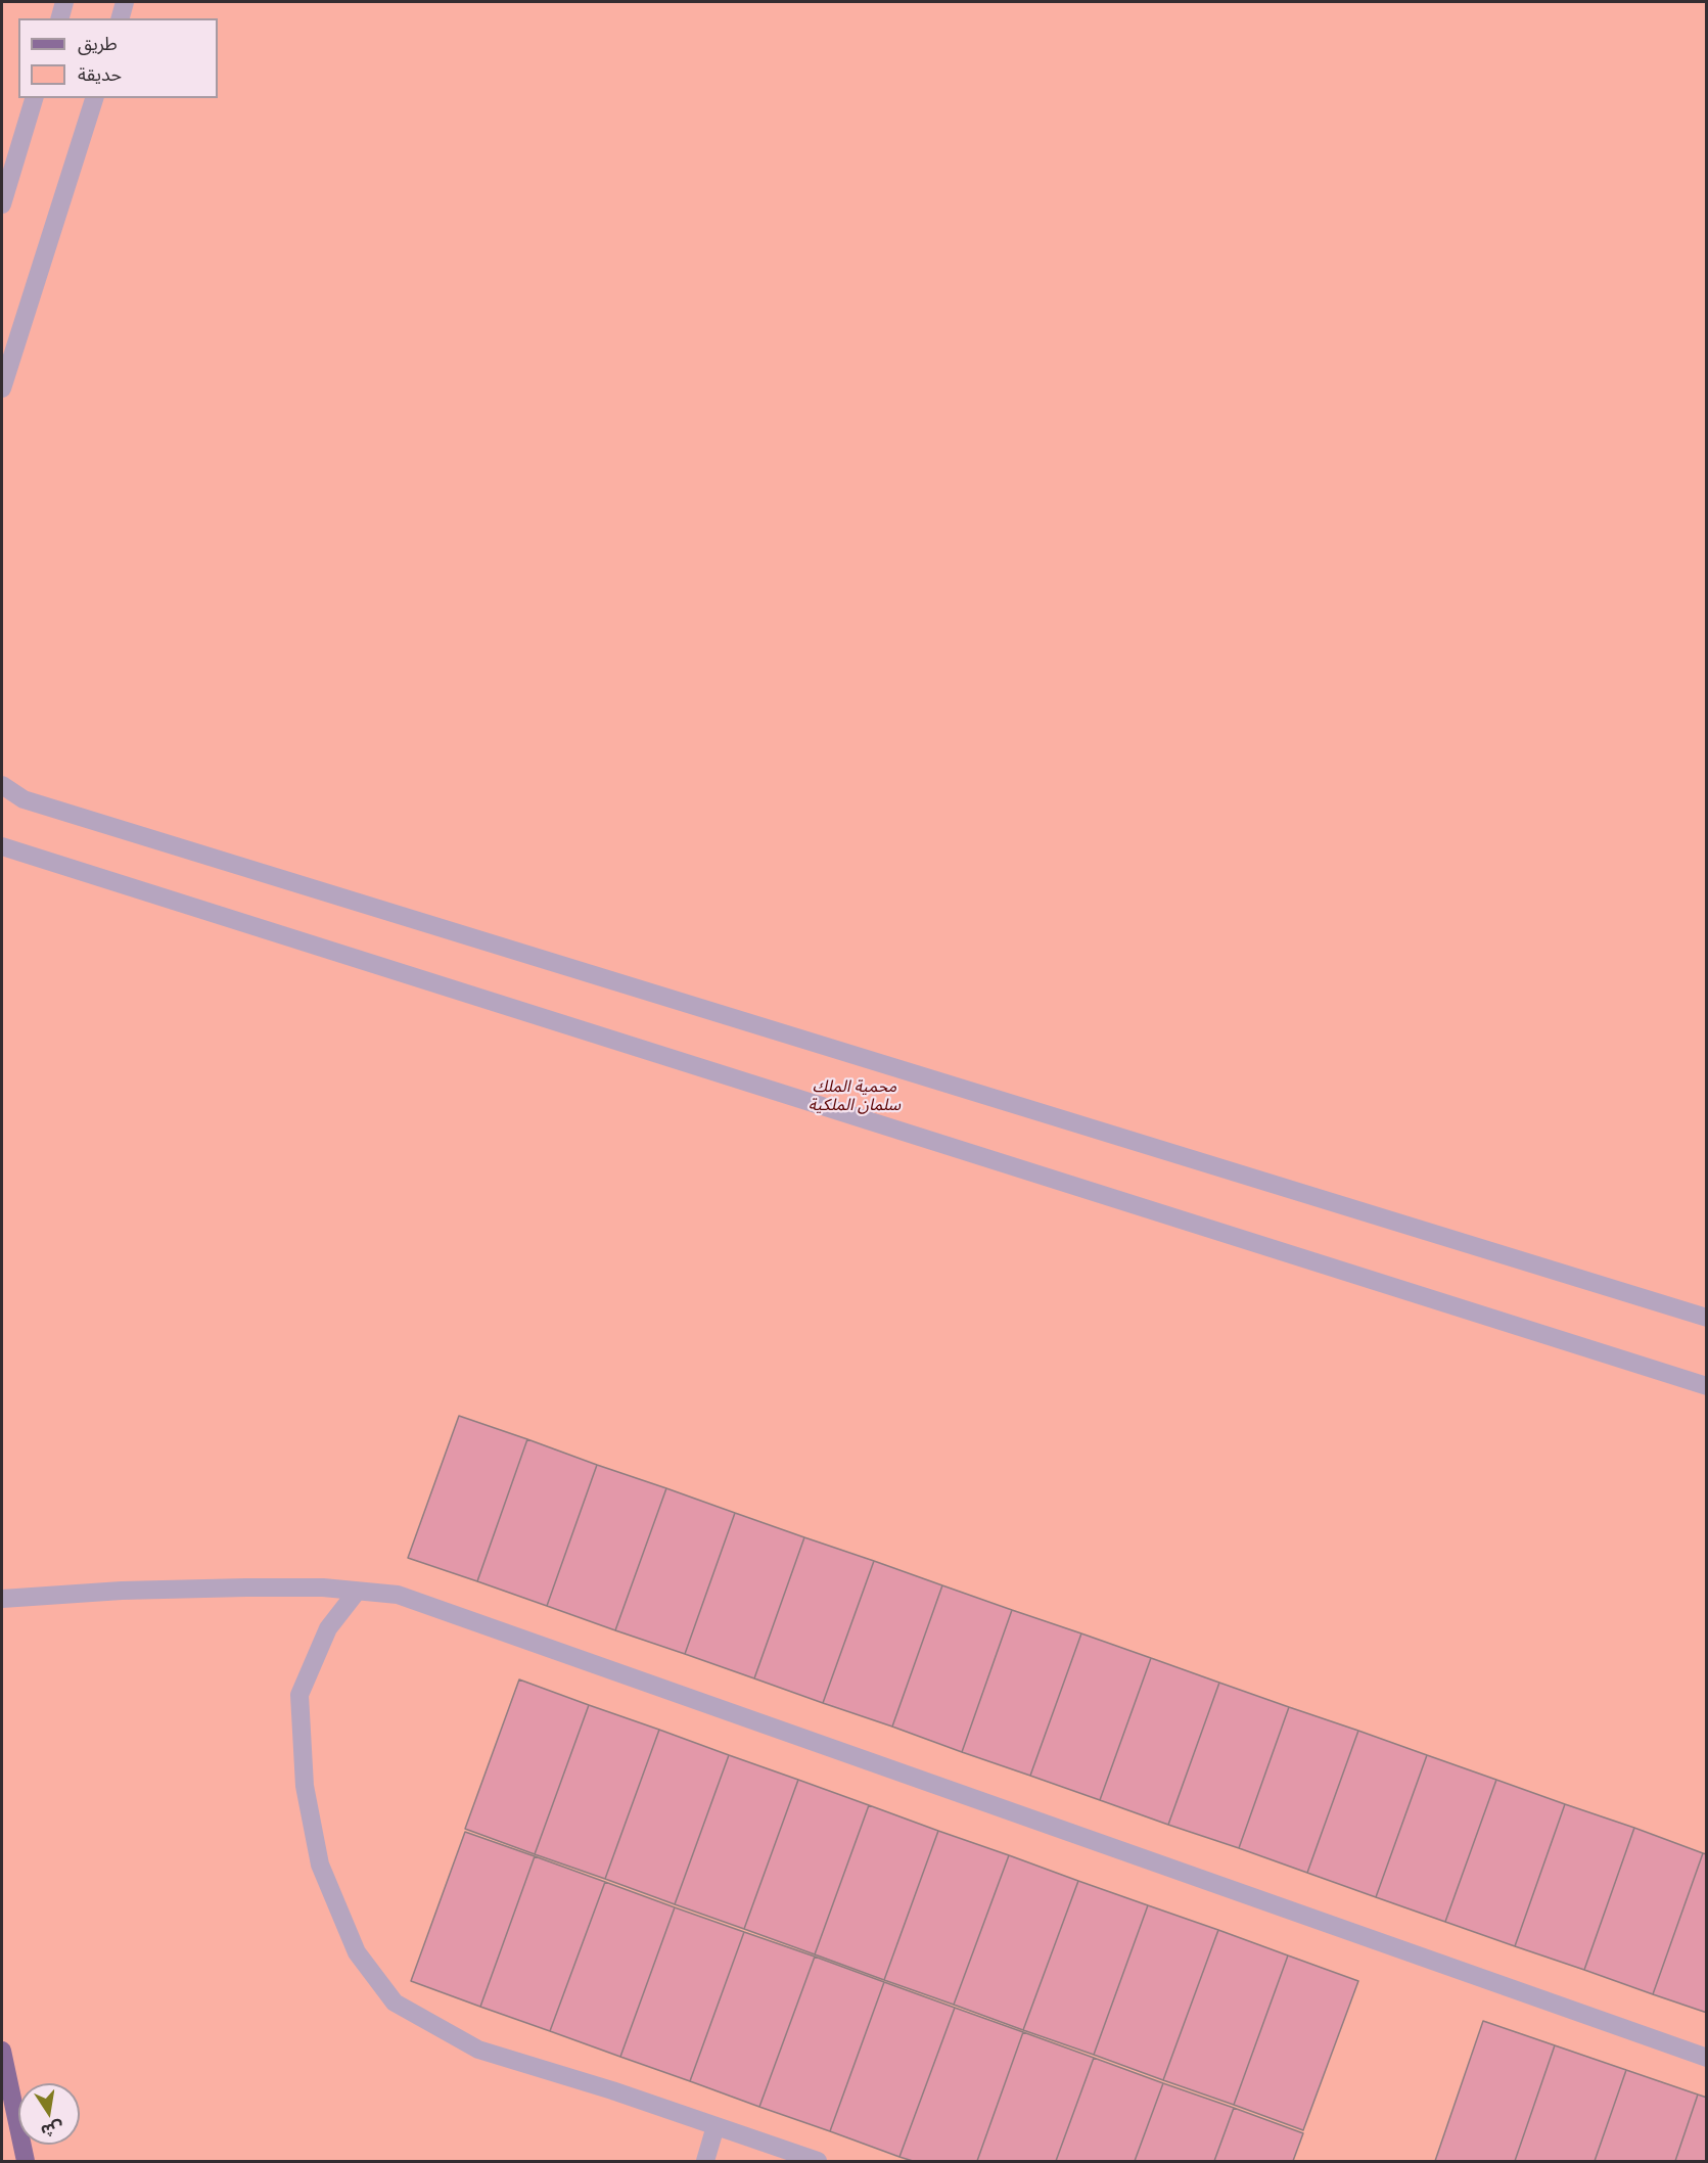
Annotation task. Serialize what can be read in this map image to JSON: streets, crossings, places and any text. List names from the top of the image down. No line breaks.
{"parks":["محمية الملك سلمان الملكية"],"legend":["طريق","حديقة"],"north":"bottom"}
